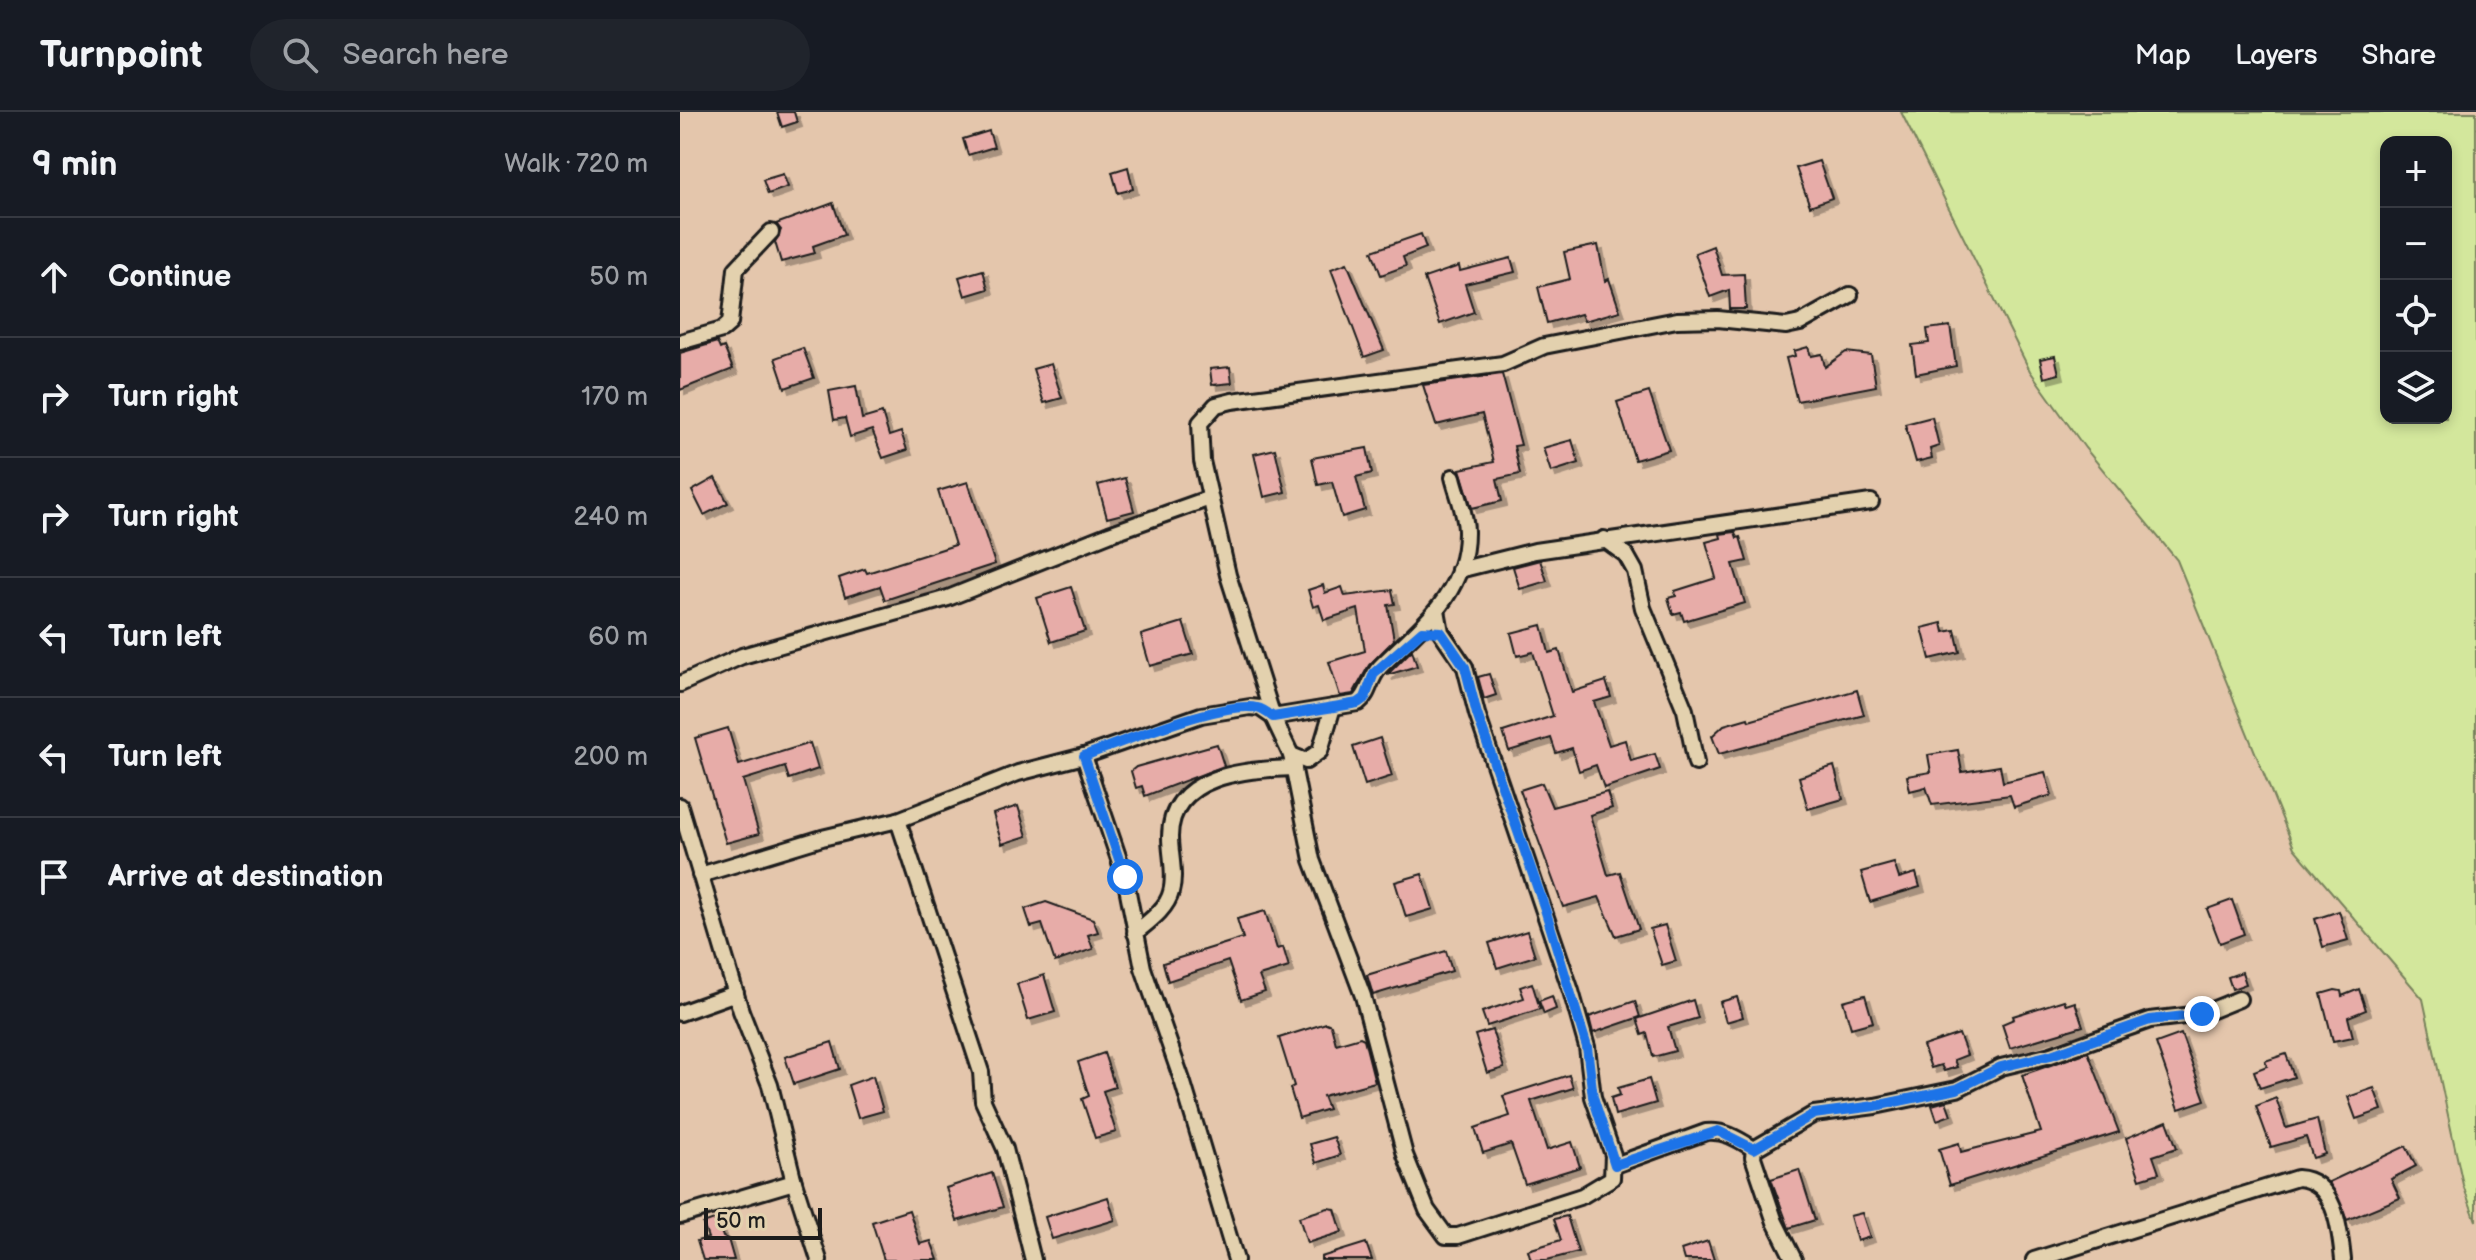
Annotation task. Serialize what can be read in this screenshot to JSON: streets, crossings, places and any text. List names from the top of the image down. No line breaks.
{"scale_bar":"50 m","page":{"header":"Turnpoint","search":"Search here","nav":["Map","Layers","Share"],"heading":["9 min","Walk · 720 m"],"map_buttons":["+","−"],"list":[["Continue","50 m"],["Turn right","170 m"],["Turn right","240 m"],["Turn left","60 m"],["Turn left","200 m"],"Arrive at destination"],"scale":"50 m"}}
